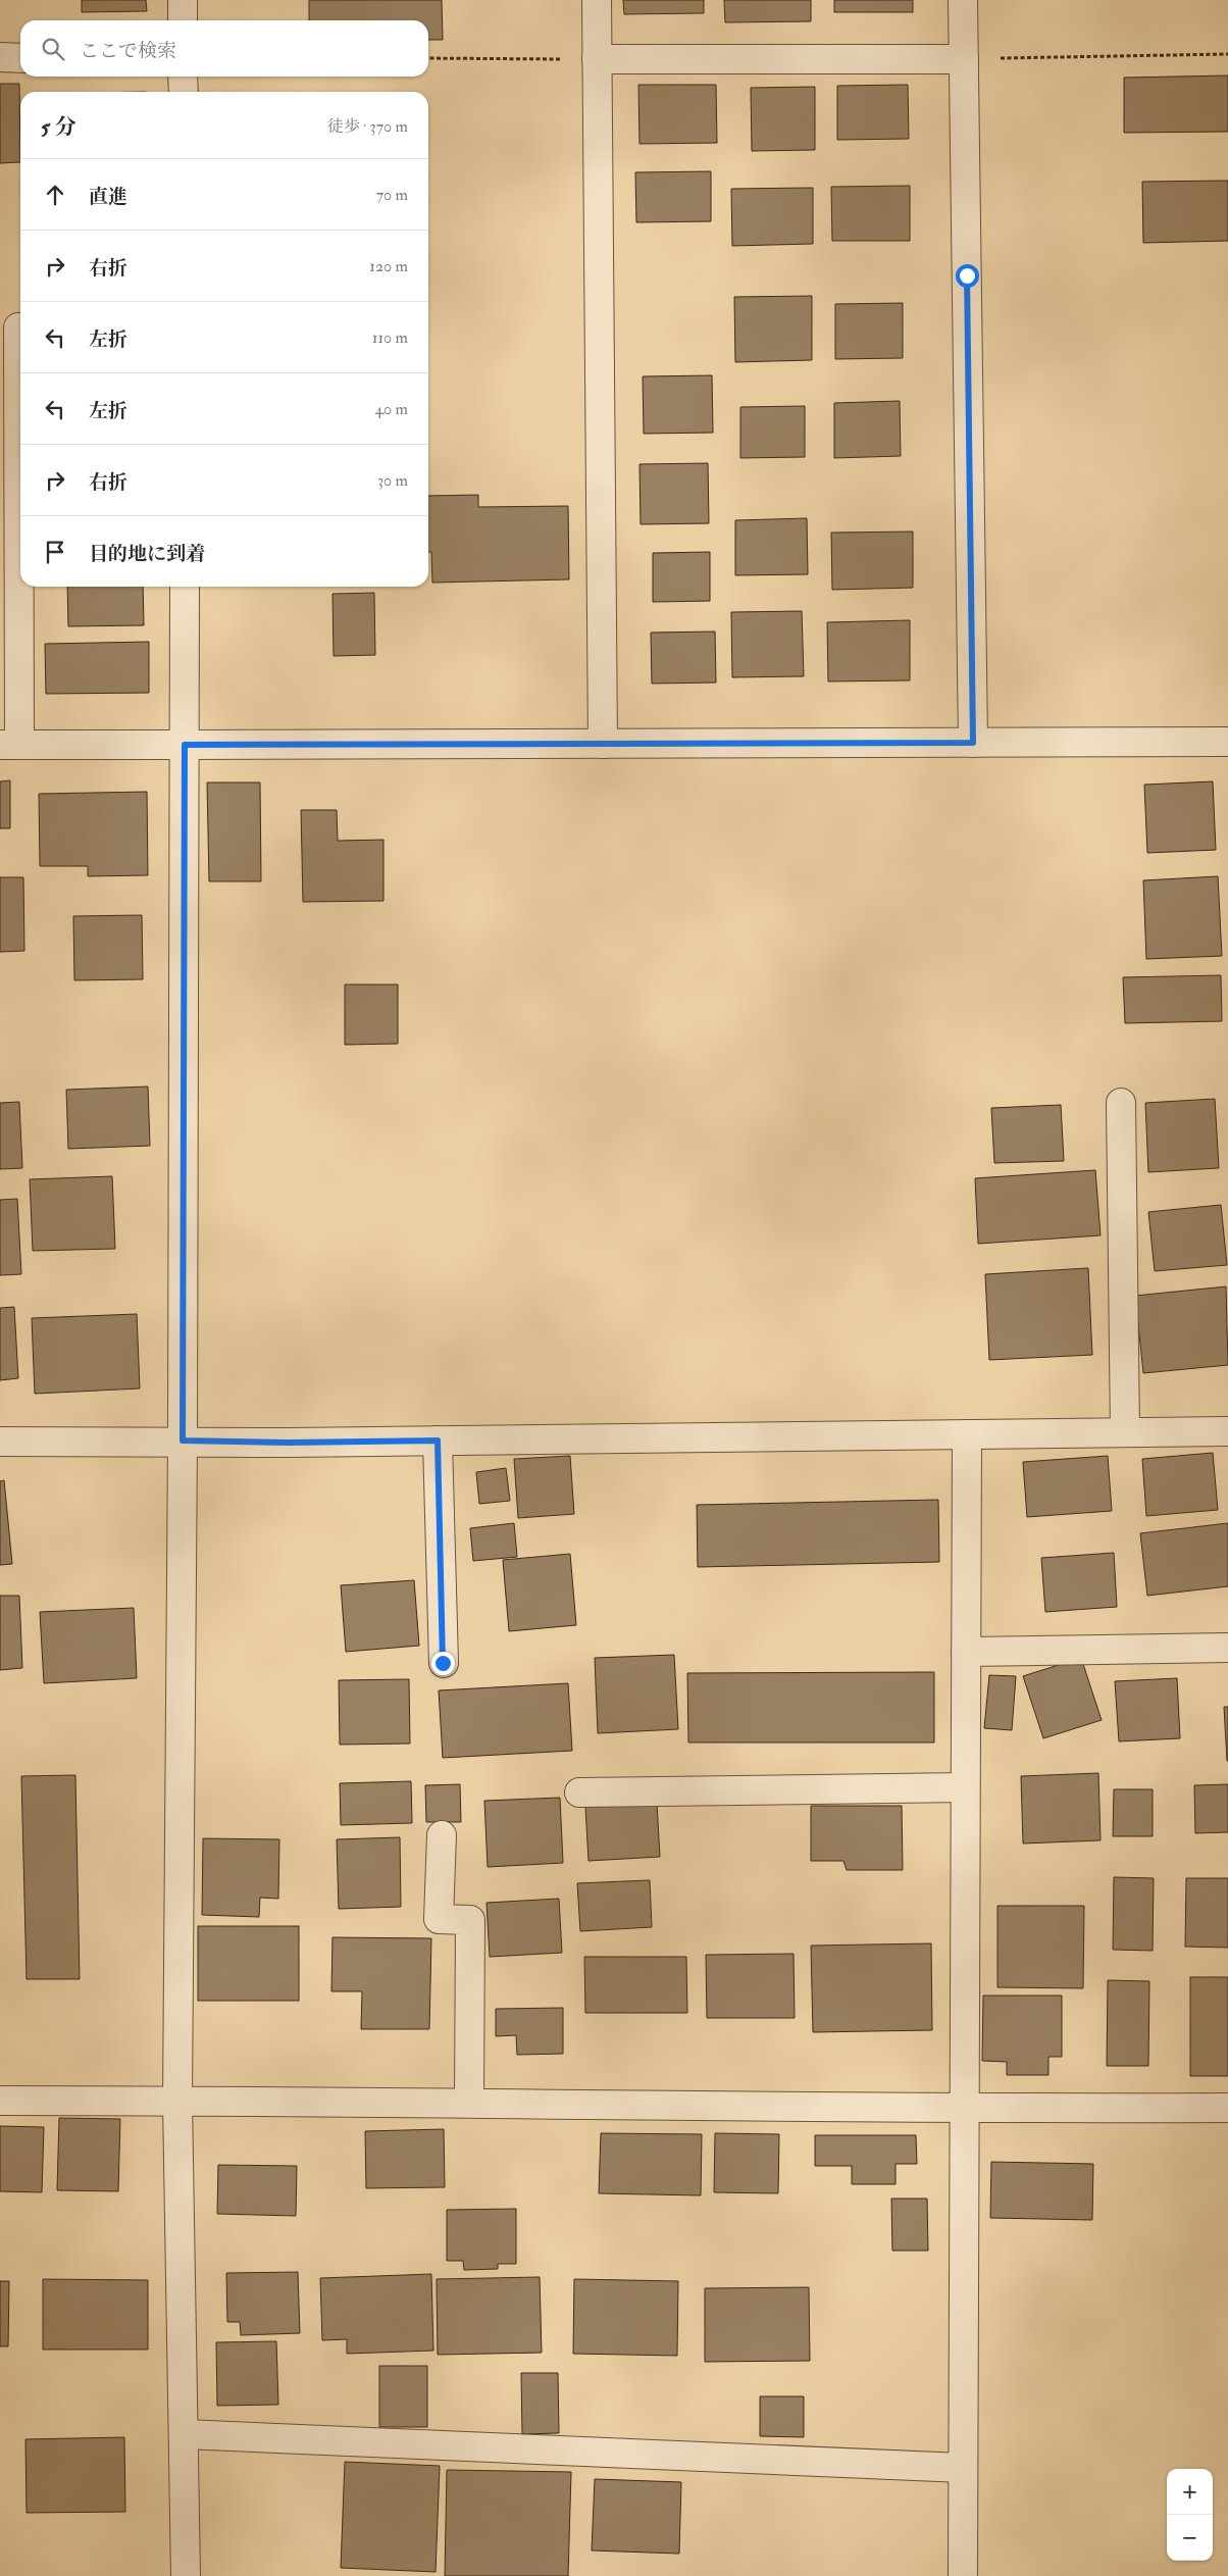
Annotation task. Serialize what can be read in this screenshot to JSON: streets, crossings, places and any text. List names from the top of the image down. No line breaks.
{"page":{"search":"ここで検索","heading":["5 分","徒歩 · 370 m"],"list":[["直進","70 m"],["右折","120 m"],["左折","110 m"],["左折","40 m"],["右折","30 m"],"目的地に到着"],"map_buttons":["+","−"]}}
